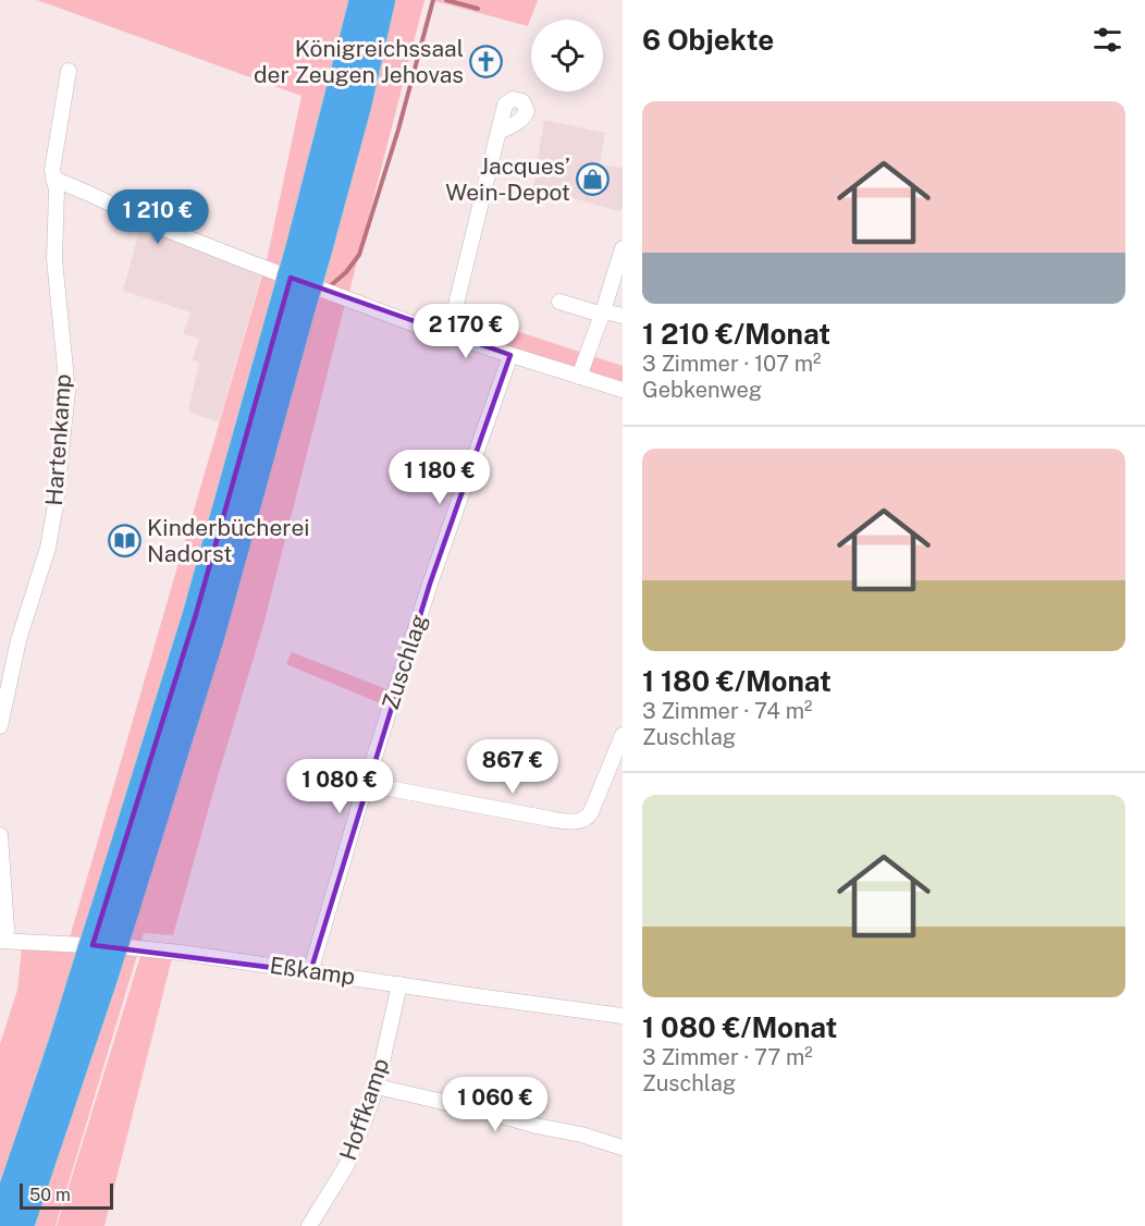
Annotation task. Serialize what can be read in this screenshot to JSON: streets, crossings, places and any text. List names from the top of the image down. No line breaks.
{"streets":{"street":["Hartenkamp","Zuschlag","Eßkamp","Hoffkamp"]},"crossings":[["Zuschlag","Eßkamp"],["Eßkamp","Hoffkamp"]],"places":{"church":["Königreichssaal der Zeugen Jehovas"],"shop":["Jacques’ Wein-Depot"],"library":["Kinderbücherei Nadorst"]},"scale_bar":"50 m","page":{"heading":"6 Objekte","list":[{"name":"1 210 €/Monat","note":"3 Zimmer · 107 m² · Gebkenweg"},{"name":"1 180 €/Monat","note":"3 Zimmer · 74 m² · Zuschlag"},{"name":"1 080 €/Monat","note":"3 Zimmer · 77 m² · Zuschlag"}],"price":["1 210 €","2 170 €","1 180 €","867 €","1 080 €","1 060 €"],"scale":"50 m"}}
